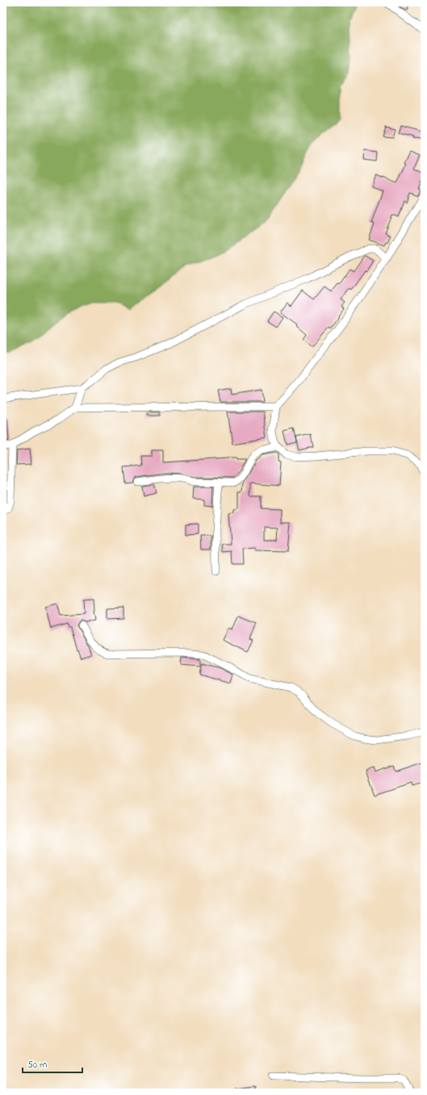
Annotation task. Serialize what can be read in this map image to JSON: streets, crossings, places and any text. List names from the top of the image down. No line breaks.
{"scale_bar":"50 m"}
